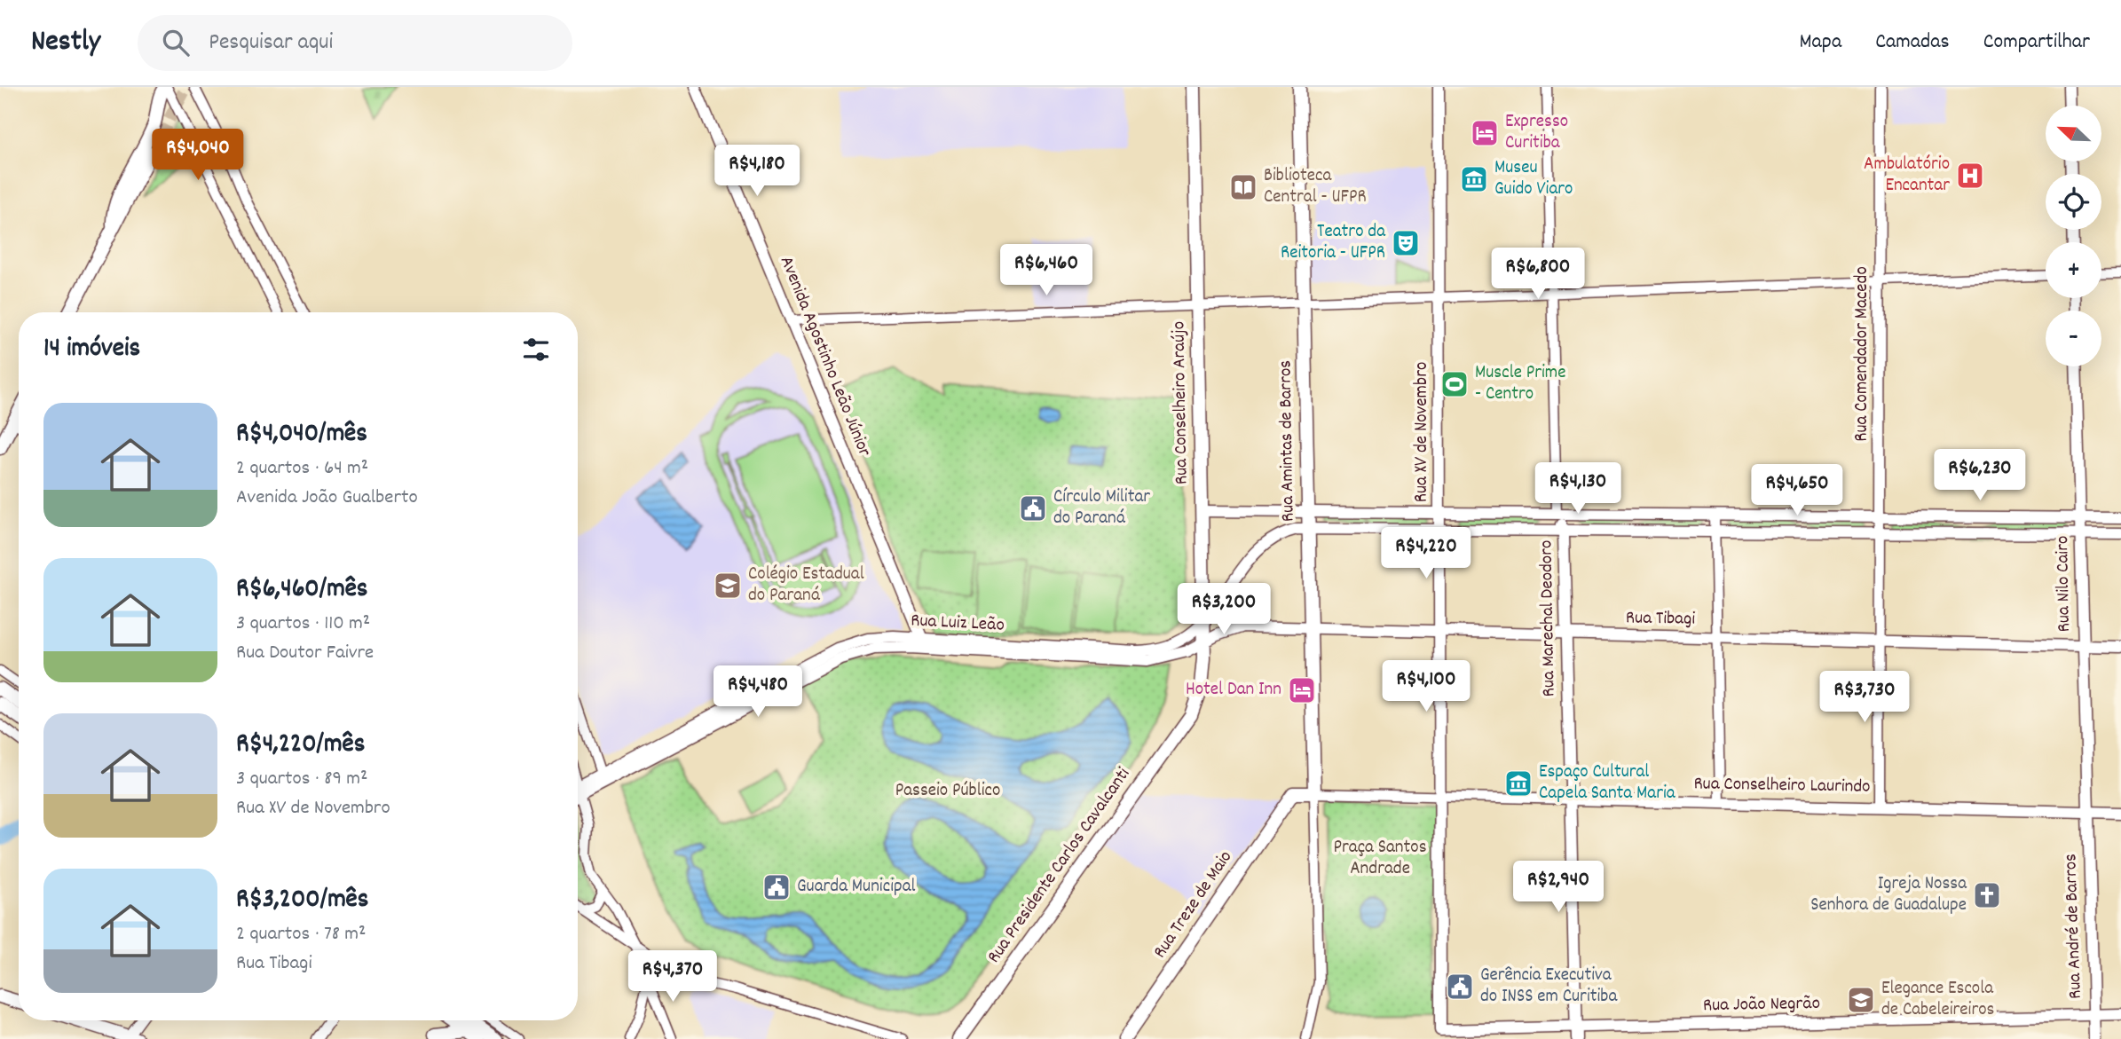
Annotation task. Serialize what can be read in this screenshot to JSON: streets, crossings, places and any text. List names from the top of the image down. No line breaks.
{"streets":{"main road":["Rua Comendador Macedo","Avenida Agostinho Leão Júnior","Rua Conselheiro Araújo","Rua XV de Novembro","Rua Amintas de Barros","Rua Nilo Cairo","Rua Marechal Deodoro","Rua Tibagi","Rua Luiz Leão","Rua Conselheiro Laurindo","Rua Presidente Carlos Cavalcanti","Rua Treze de Maio","Rua André de Barros","Rua João Negrão"]},"crossings":[["Rua Comendador Macedo","Rua Tibagi"],["Rua Comendador Macedo","Rua Luiz Leão"],["Rua Comendador Macedo","Rua Conselheiro Laurindo"],["Avenida Agostinho Leão Júnior","Rua Luiz Leão"],["Rua Conselheiro Araújo","Rua Tibagi"],["Rua Conselheiro Araújo","Rua Luiz Leão"],["Rua Conselheiro Araújo","Rua Presidente Carlos Cavalcanti"],["Rua XV de Novembro","Rua Tibagi"],["Rua XV de Novembro","Rua Luiz Leão"],["Rua XV de Novembro","Rua Conselheiro Laurindo"],["Rua XV de Novembro","Rua João Negrão"],["Rua Amintas de Barros","Rua Tibagi"],["Rua Amintas de Barros","Rua Luiz Leão"],["Rua Amintas de Barros","Rua Conselheiro Laurindo"],["Rua Nilo Cairo","Rua Tibagi"],["Rua Nilo Cairo","Rua Luiz Leão"],["Rua Nilo Cairo","Rua Conselheiro Laurindo"],["Rua Nilo Cairo","Rua André de Barros"],["Rua Marechal Deodoro","Rua Tibagi"],["Rua Marechal Deodoro","Rua Luiz Leão"],["Rua Marechal Deodoro","Rua Conselheiro Laurindo"],["Rua Marechal Deodoro","Rua João Negrão"],["Rua Tibagi","Rua Luiz Leão"],["Rua Conselheiro Laurindo","Rua Treze de Maio"],["Rua Conselheiro Laurindo","Rua André de Barros"],["Rua André de Barros","Rua João Negrão"]],"parks":["Passeio Público","Praça Santos Andrade"],"places":{"hotel":["Expresso Curitiba","Hotel Dan Inn"],"hospital":["Ambulatório Encantar"],"museum":["Museu Guido Viaro","Espaço Cultural Capela Santa Maria"],"library":["Biblioteca Central - UFPR"],"theatre":["Teatro da Reitoria - UFPR"],"sports":["Muscle Prime - Centro"],"public building":["Círculo Militar do Paraná","Guarda Municipal","Gerência Executiva do INSS em Curitiba"],"school or university":["Colégio Estadual do Paraná","Elegance Escola de Cabeleireiros"],"church":["Igreja Nossa Senhora de Guadalupe"]},"north":"top left","page":{"header":"Nestly","search":"Pesquisar aqui","nav":["Mapa","Camadas","Compartilhar"],"map_buttons":["+","−"],"price":["R$4,040","R$4,180","R$6,460","R$6,800","R$6,230","R$4,130","R$4,650","R$4,220","R$3,200","R$4,100","R$4,480","R$3,730","R$2,940","R$4,370"],"heading":"14 imóveis","list":[{"name":"R$4,040/mês","note":"2 quartos · 64 m² · Avenida João Gualberto"},{"name":"R$6,460/mês","note":"3 quartos · 110 m² · Rua Doutor Faivre"},{"name":"R$4,220/mês","note":"3 quartos · 89 m² · Rua XV de Novembro"},{"name":"R$3,200/mês","note":"2 quartos · 78 m² · Rua Tibagi"}]}}
